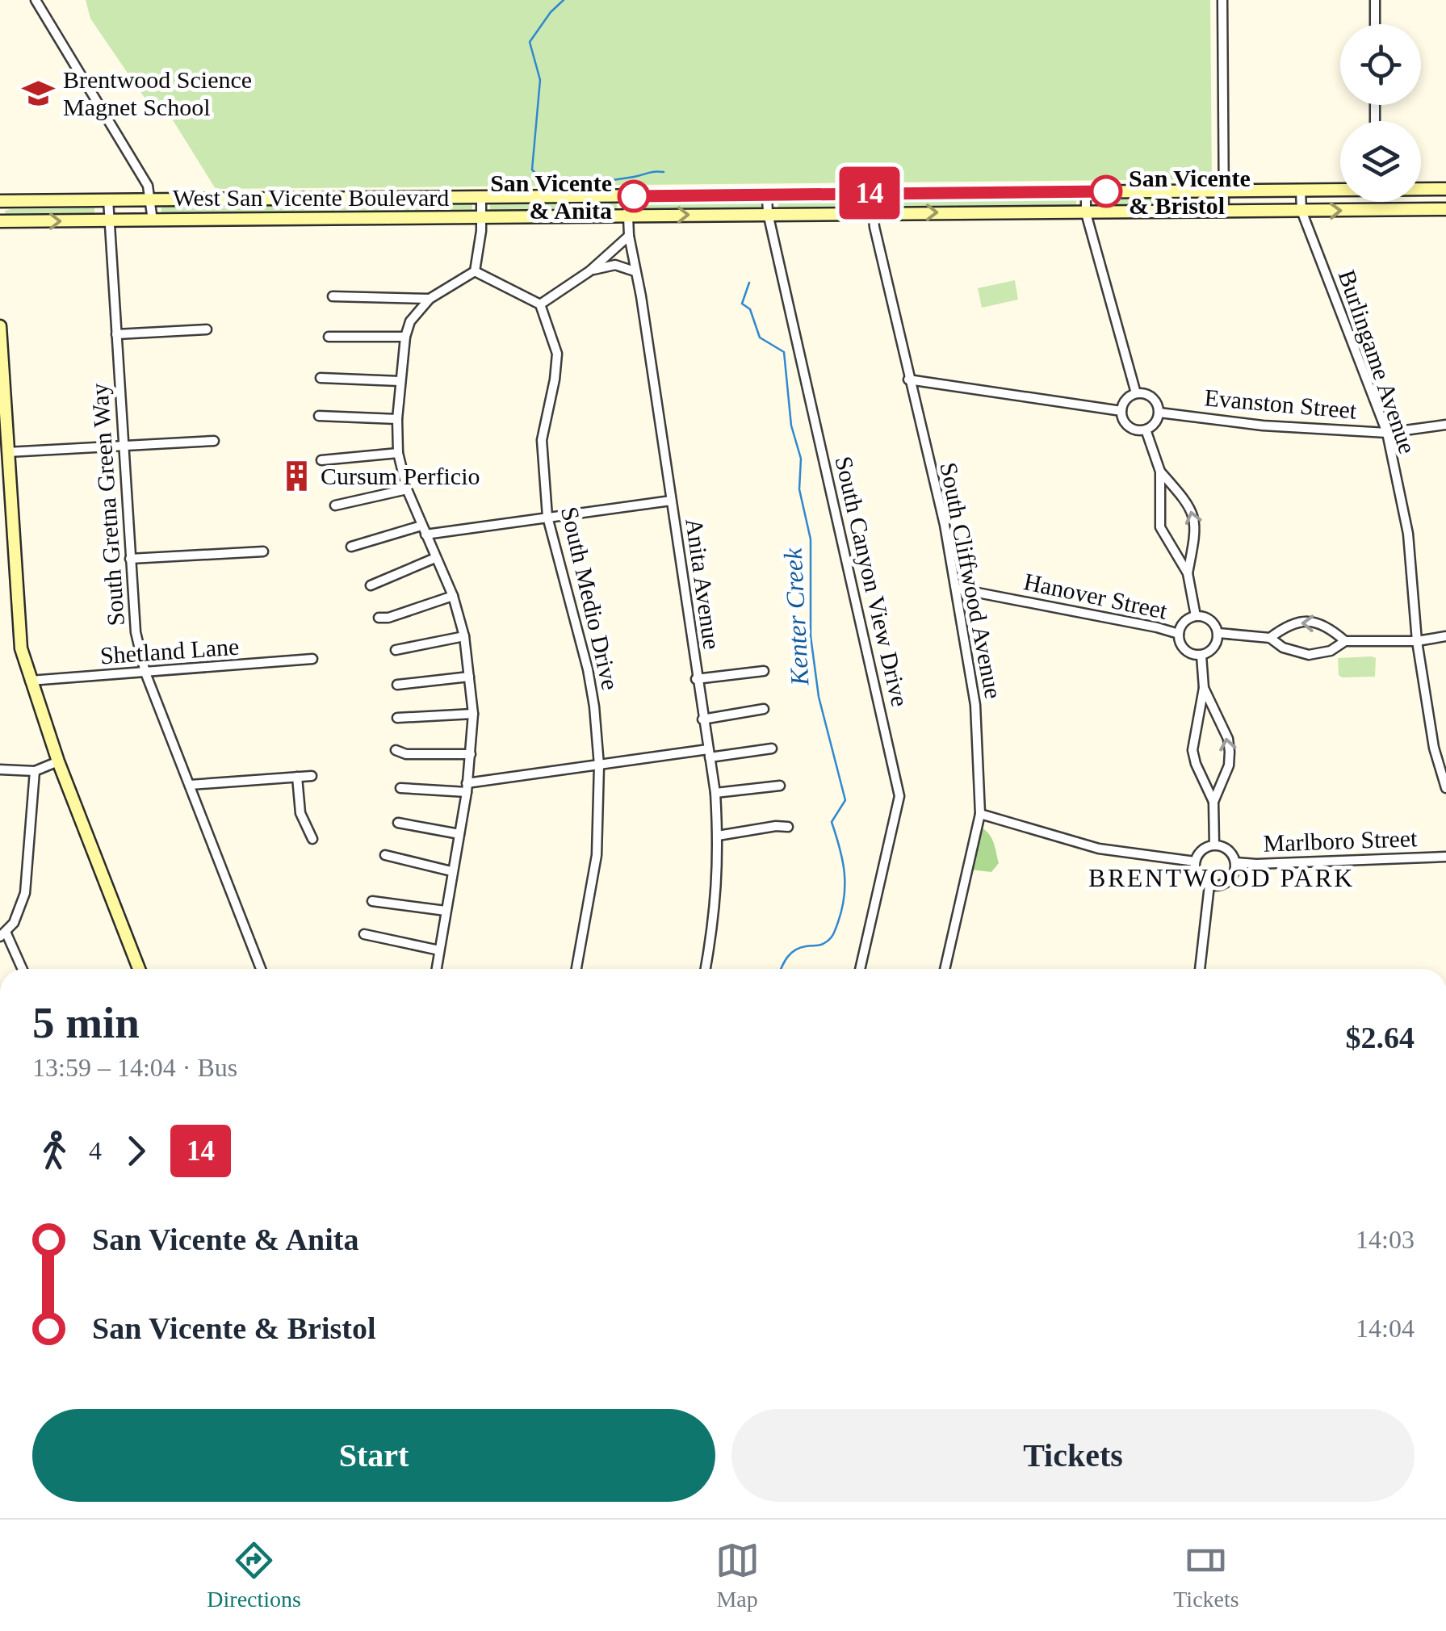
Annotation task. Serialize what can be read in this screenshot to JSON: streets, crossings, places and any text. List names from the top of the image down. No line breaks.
{"streets":{"main road":["West San Vicente Boulevard"],"street":["Burlingame Avenue","Evanston Street","South Gretna Green Way","South Cliffwood Avenue","South Canyon View Drive","Anita Avenue","Hanover Street","South Medio Drive","Shetland Lane","Marlboro Street"]},"crossings":[["West San Vicente Boulevard","Burlingame Avenue"],["West San Vicente Boulevard","South Gretna Green Way"],["West San Vicente Boulevard","South Cliffwood Avenue"],["West San Vicente Boulevard","South Canyon View Drive"],["West San Vicente Boulevard","Anita Avenue"],["Burlingame Avenue","Evanston Street"],["South Gretna Green Way","Shetland Lane"],["South Cliffwood Avenue","Hanover Street"]],"districts":["BRENTWOOD PARK"],"water":["Kenter Creek"],"places":{"school or university":["Brentwood Science Magnet School"],"other":["San Vicente & Bristol","San Vicente & Anita"],"building":["Cursum Perficio"]},"lines":["bus line 14"],"page":{"on_map":"14","heading":["5 min","13:59 – 14:04 · Bus","$2.64"],"legs":["4","14"],"list":[{"name":"San Vicente & Anita","value":"14:03"},{"name":"San Vicente & Bristol","value":"14:04"}],"buttons":["Start","Tickets"],"tabs":["Directions","Map","Tickets"]}}
